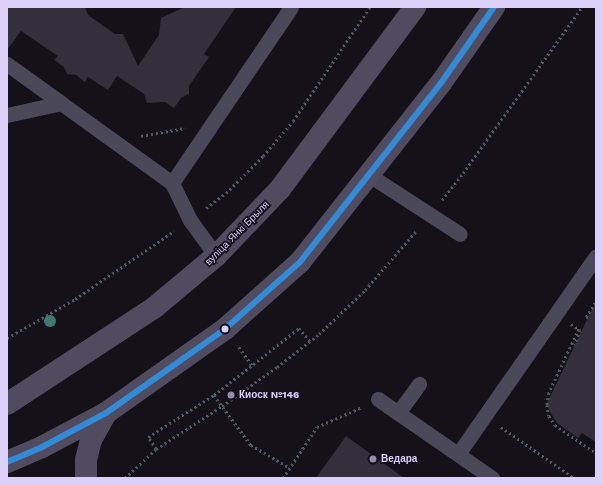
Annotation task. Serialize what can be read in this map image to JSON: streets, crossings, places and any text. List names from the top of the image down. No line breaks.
{"streets":{"main road":["вуліца Янкі Брыля"]},"places":["Киоск №146","Ведара"]}
